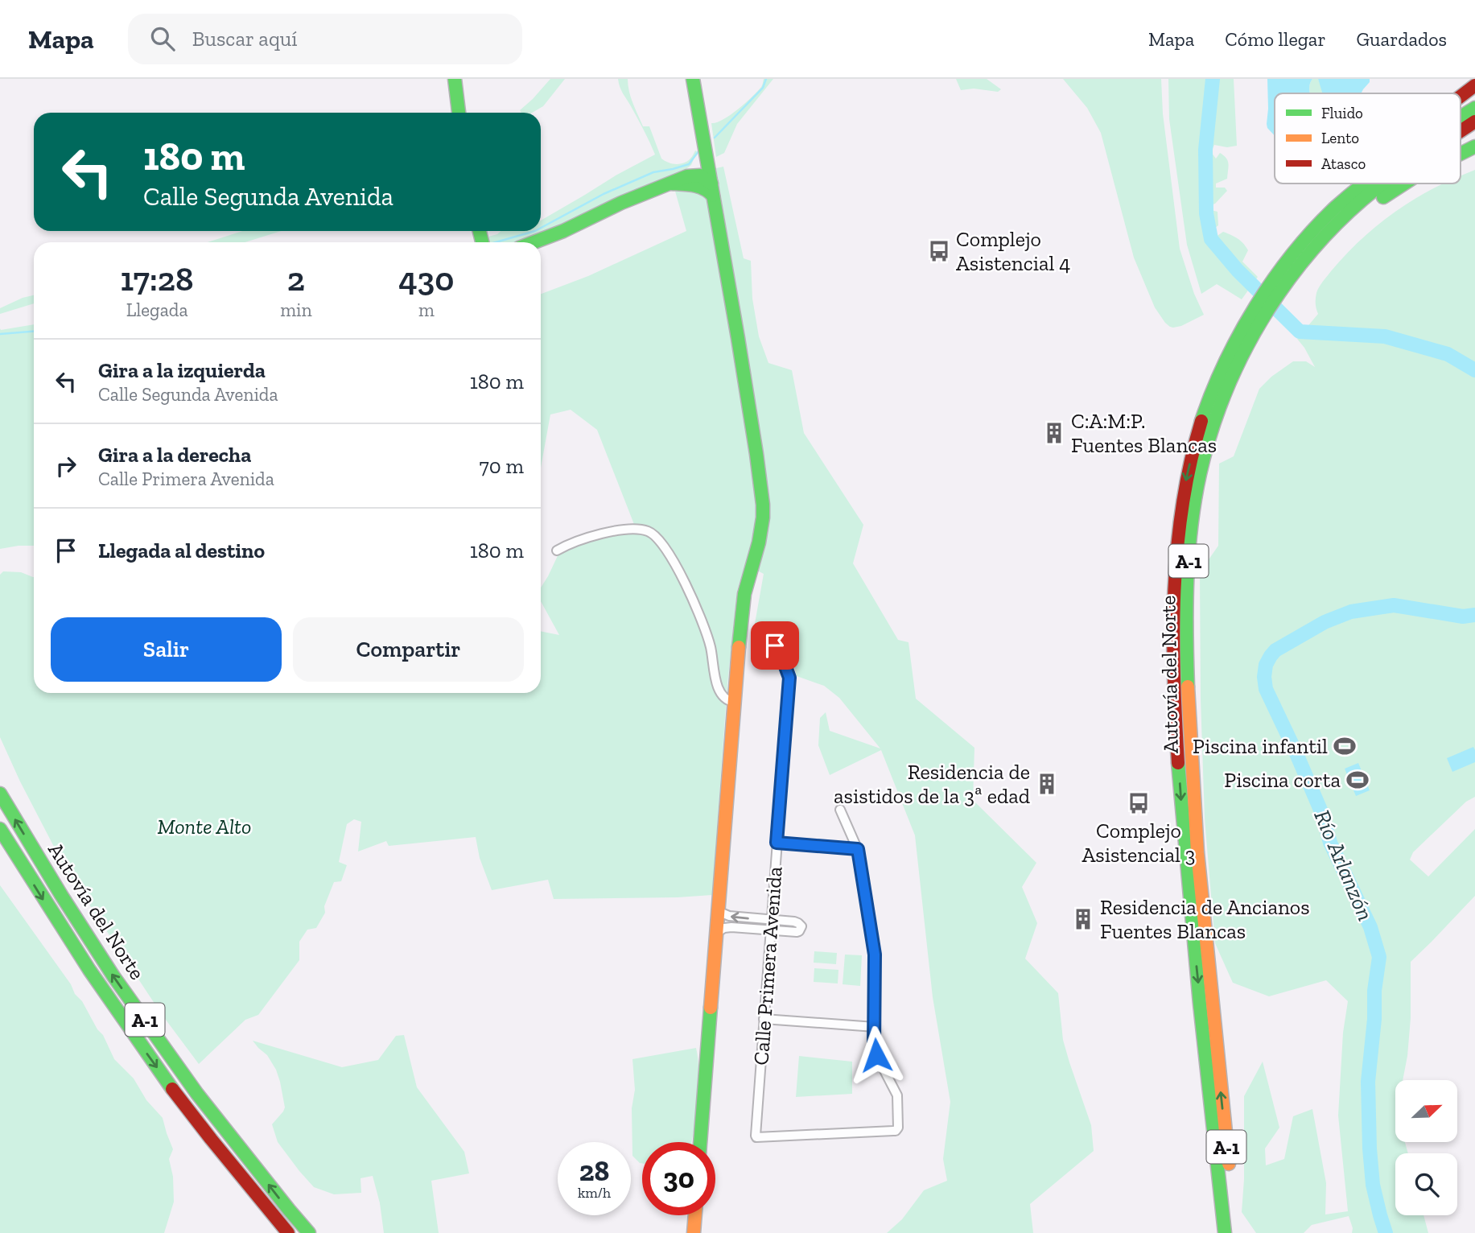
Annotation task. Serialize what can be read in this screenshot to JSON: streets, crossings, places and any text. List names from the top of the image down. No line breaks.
{"streets":{"main road":["A-1","Autovía del Norte"],"street":["Calle Primera Avenida"]},"crossings":[["A-1","Autovía del Norte"]],"water":["Río Arlanzón"],"parks":["Monte Alto"],"places":{"bus stop":["Complejo Asistencial 4","Complejo Asistencial 3"],"building":["C:A:M:P. Fuentes Blancas","Residencia de asistidos de la 3ª edad","Residencia de Ancianos Fuentes Blancas"],"sports":["Piscina infantil","Piscina corta"]},"legend":["Fluido","Lento","Atasco"],"north":"top right","page":{"header":"Mapa","search":"Buscar aquí","nav":["Mapa","Cómo llegar","Guardados"],"turn":["180 m","Calle Segunda Avenida"],"eta":["17:28","Llegada","2","min","430","m"],"list":[{"name":"Gira a la izquierda","note":"Calle Segunda Avenida","value":"180 m"},{"name":"Gira a la derecha","note":"Calle Primera Avenida","value":"70 m"},{"name":"Llegada al destino","value":"180 m"}],"buttons":["Salir","Compartir"],"speed":"28 km/h","limit":"30"}}
